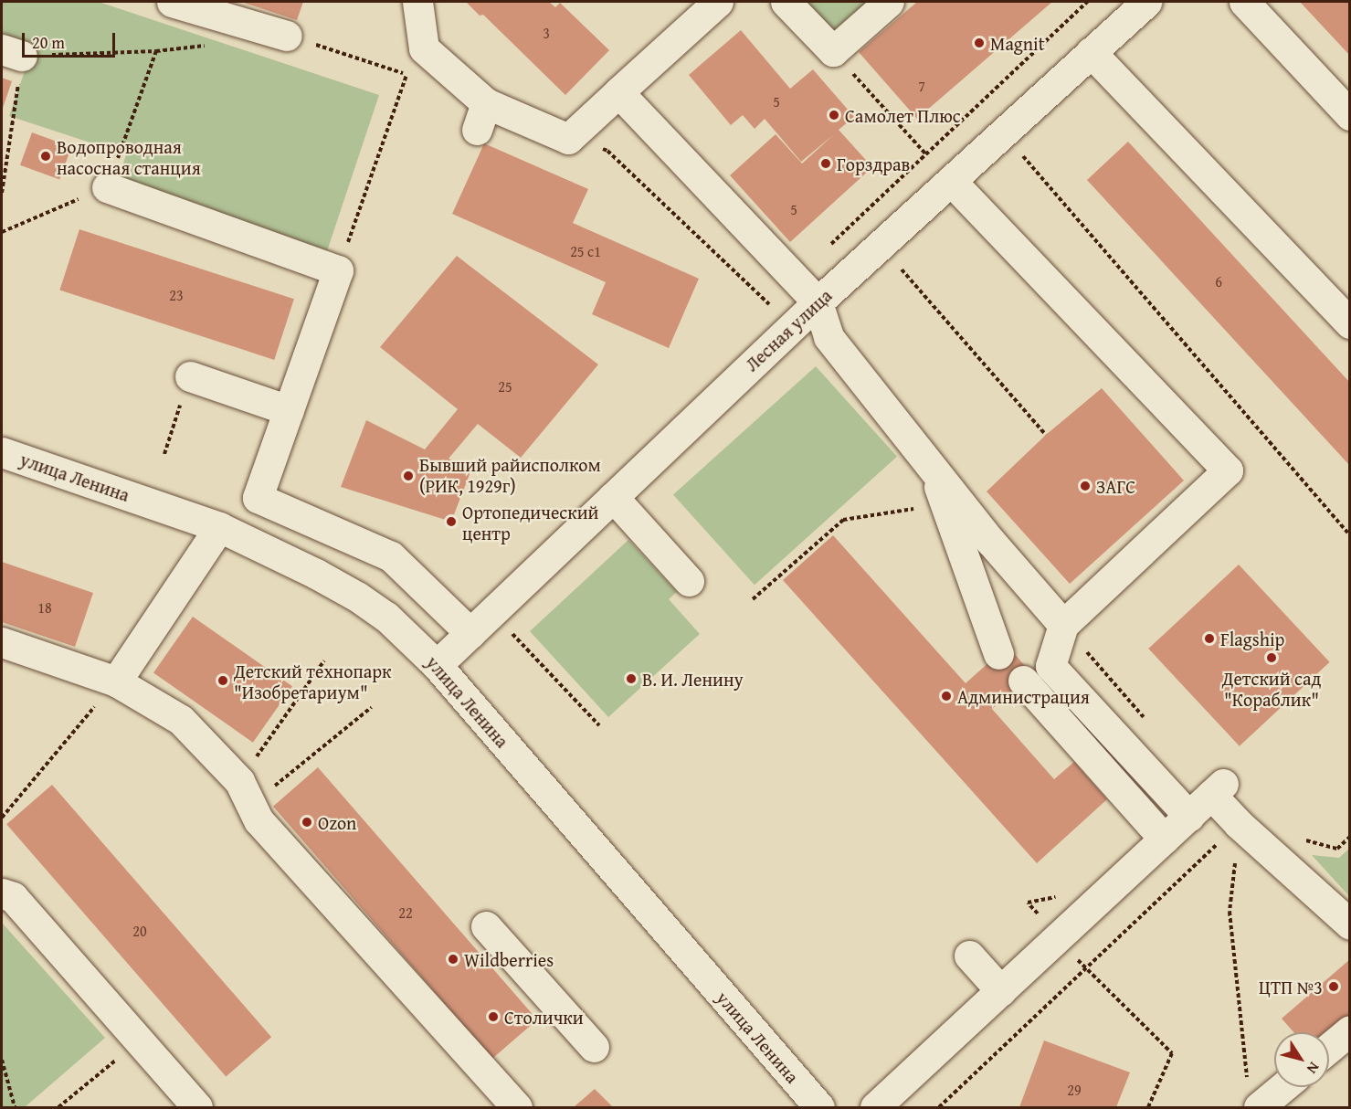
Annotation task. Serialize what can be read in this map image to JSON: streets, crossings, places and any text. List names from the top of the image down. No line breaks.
{"streets":{"street":["Лесная улица","улица Ленина"]},"crossings":[["Лесная улица","улица Ленина"]],"places":["Magnit","Самолет Плюс","Водопроводная насосная станция","Горздрав","Бывший райисполком (РИК, 1929г)","ЗАГС","Ортопедический центр","Flagship","Детский сад \"Кораблик\"","В. И. Ленину","Детский технопарк \"Изобретариум\"","Администрация","Ozon","Wildberries","ЦТП №3","Столички"],"house_numbers":["3","7","5","5","25 с1","6","23","25","18","22","20","29"],"scale_bar":"20 m","north":"bottom right"}
